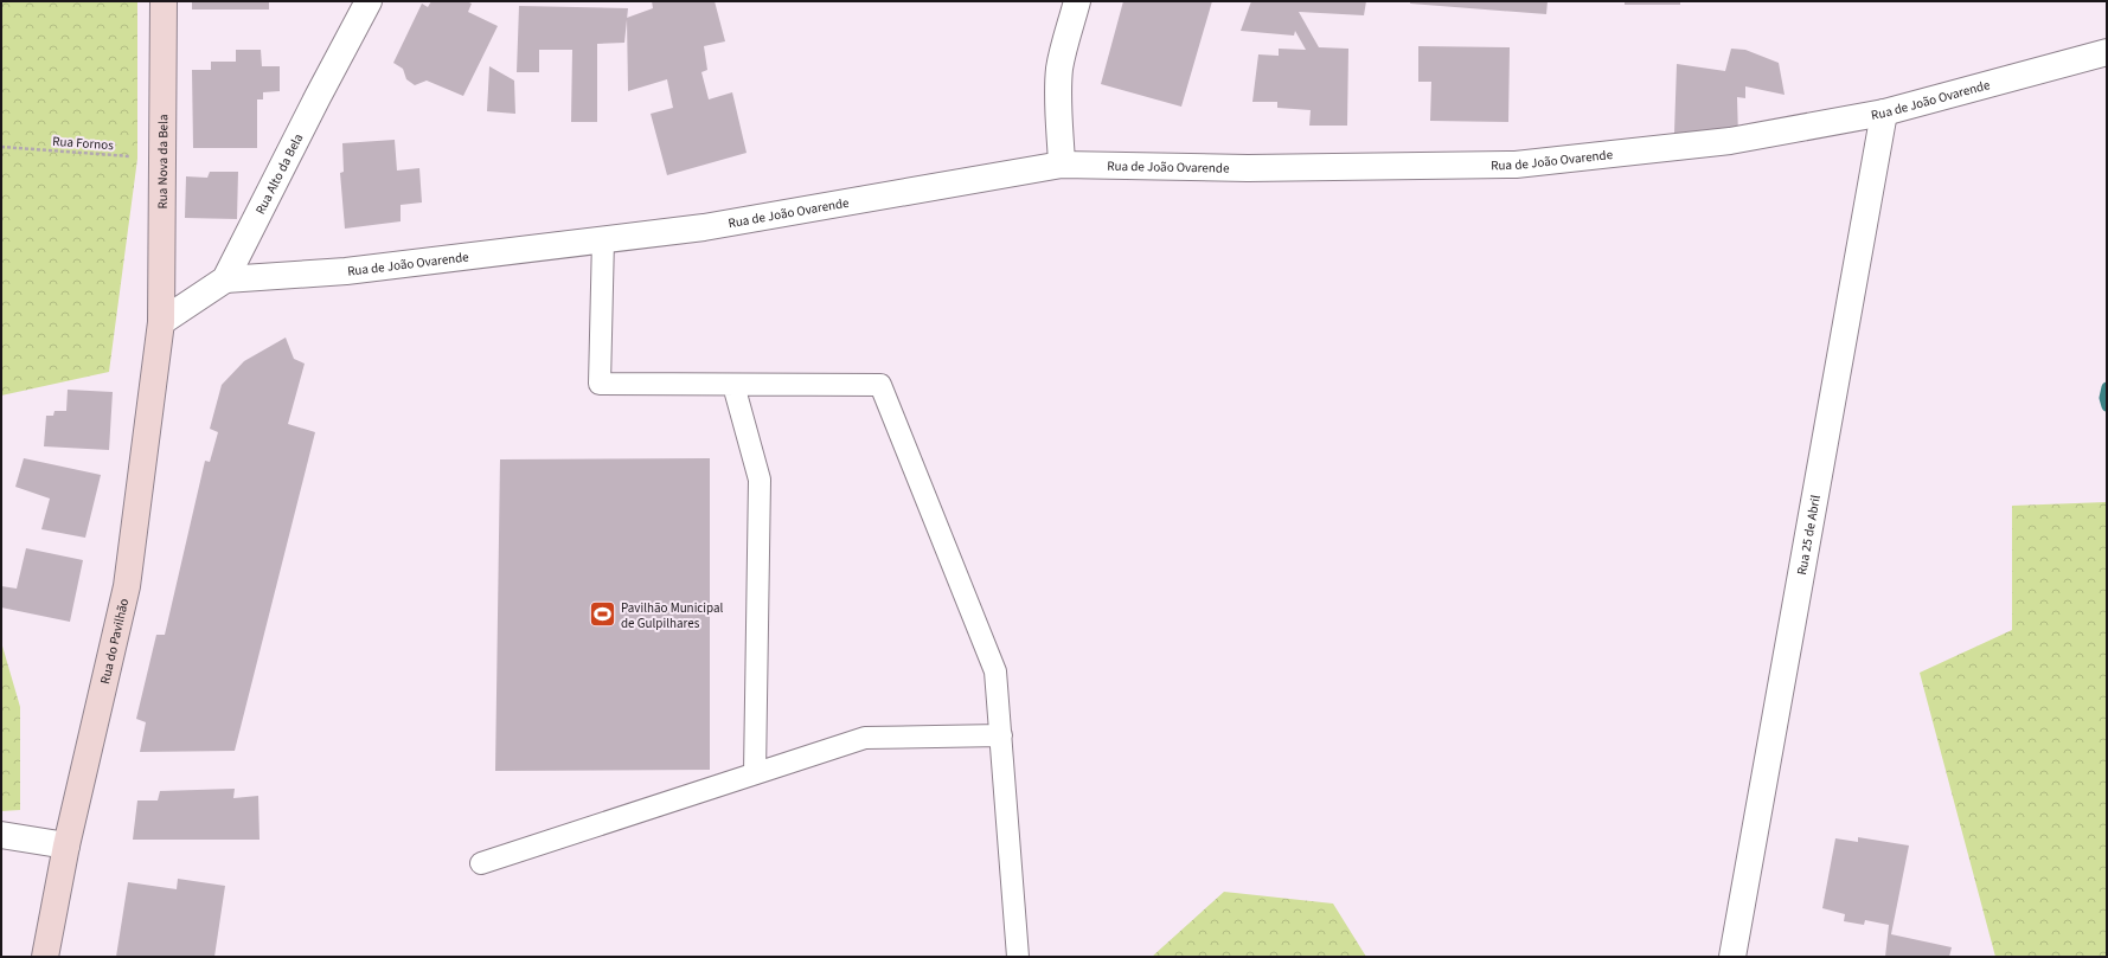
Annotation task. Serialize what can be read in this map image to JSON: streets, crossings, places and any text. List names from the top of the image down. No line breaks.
{"streets":{"street":["Rua de João Ovarende","Rua Nova da Bela","Rua Alto da Bela","Rua 25 de Abril","Rua do Pavilhão"],"path":["Rua Fornos"]},"crossings":[["Rua de João Ovarende","Rua Alto da Bela"],["Rua de João Ovarende","Rua 25 de Abril"],["Rua Fornos","Rua Nova da Bela"],["Rua Nova da Bela","Rua Alto da Bela"],["Rua Nova da Bela","Rua do Pavilhão"],["Rua Alto da Bela","Rua do Pavilhão"]],"places":{"sports":["Pavilhão Municipal de Gulpilhares"]}}
